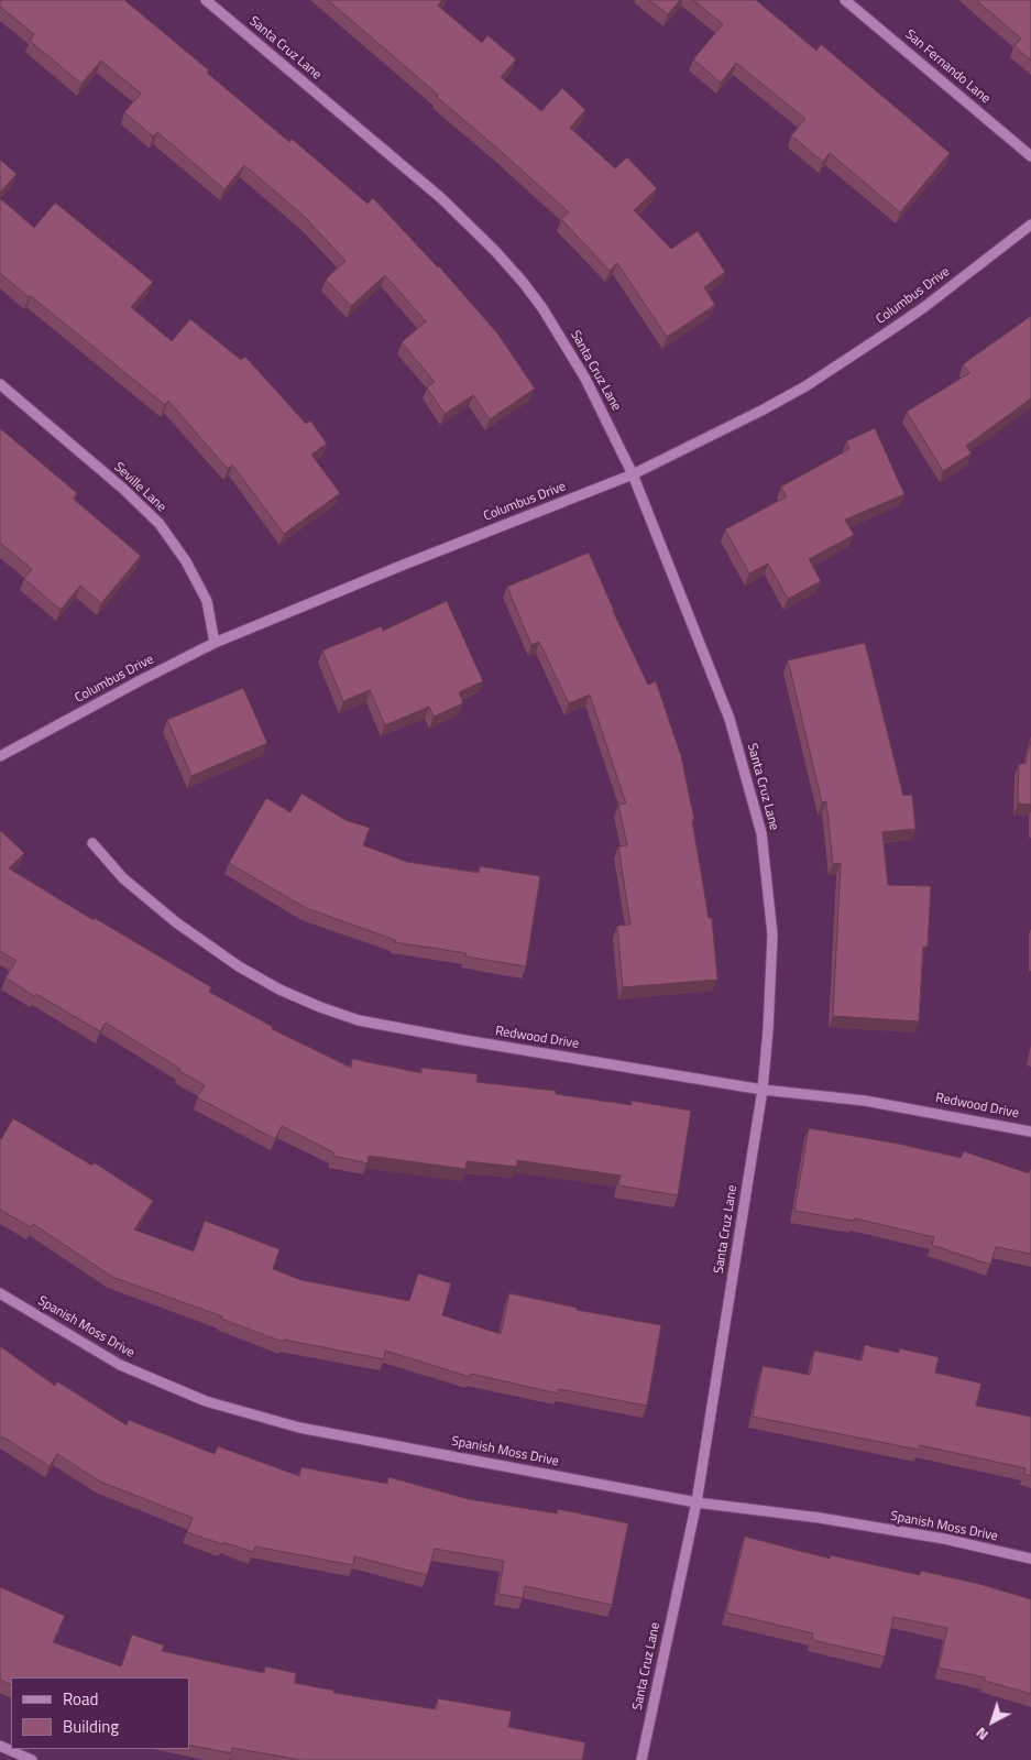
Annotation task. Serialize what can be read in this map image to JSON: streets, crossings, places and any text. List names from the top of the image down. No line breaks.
{"streets":{"street":["Santa Cruz Lane","San Fernando Lane","Columbus Drive","Seville Lane","Redwood Drive","Spanish Moss Drive"]},"crossings":[["Santa Cruz Lane","Columbus Drive"],["Santa Cruz Lane","Redwood Drive"],["Santa Cruz Lane","Spanish Moss Drive"],["Columbus Drive","Seville Lane"]],"legend":["Road","Building"],"north":"bottom left"}
